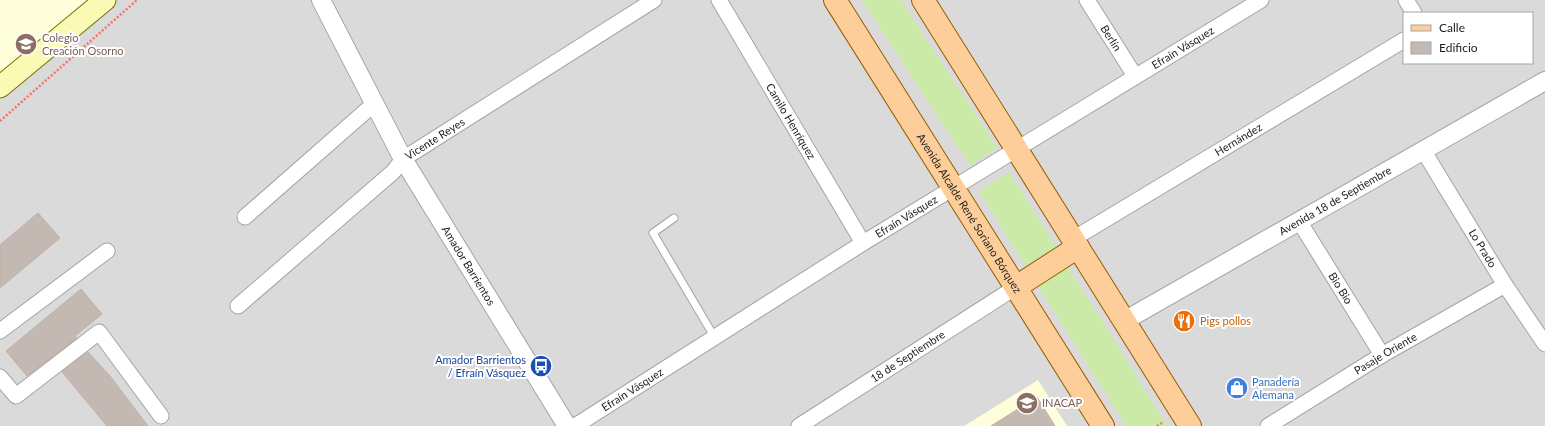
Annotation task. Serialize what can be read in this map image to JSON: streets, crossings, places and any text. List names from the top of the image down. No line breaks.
{"streets":{"main road":["Avenida Alcalde René Soriano Bórquez"],"street":["Berlín","Efraín Vásquez","Camilo Henríquez","Vicente Reyes","Hernández","Avenida 18 de Septiembre","Lo Prado","Amador Barrientos","Bio Bio","Pasaje Oriente","18 de Septiembre"]},"crossings":[["Berlín","Efraín Vásquez"],["Efraín Vásquez","Camilo Henríquez"],["Efraín Vásquez","Avenida Alcalde René Soriano Bórquez"],["Vicente Reyes","Amador Barrientos"],["Avenida 18 de Septiembre","Lo Prado"],["Avenida 18 de Septiembre","Bio Bio"],["Avenida Alcalde René Soriano Bórquez","18 de Septiembre"],["Lo Prado","Pasaje Oriente"],["Bio Bio","Pasaje Oriente"]],"places":{"school or university":["Colegio Creación Osorno","INACAP"],"restaurant":["Pigs pollos"],"bus stop":["Amador Barrientos / Efraín Vásquez"],"shop":["Panadería Alemana"]},"legend":["Calle","Edificio"]}
